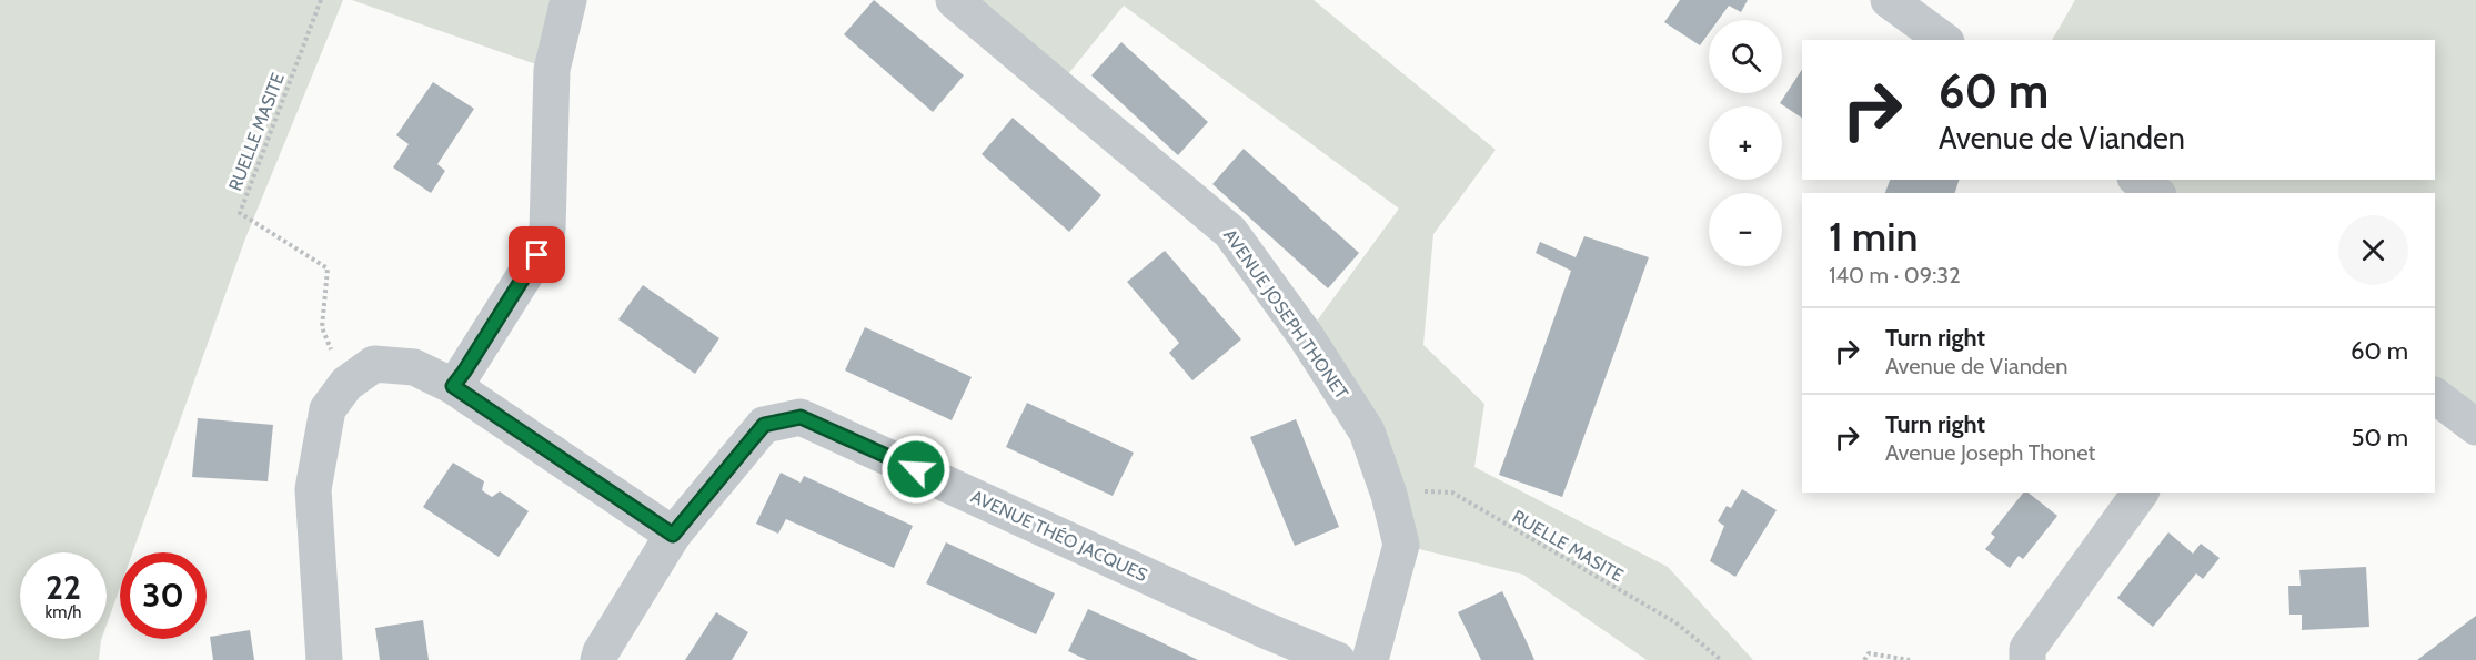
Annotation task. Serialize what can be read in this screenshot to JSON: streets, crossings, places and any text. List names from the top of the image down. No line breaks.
{"streets":{"street":["AVENUE JOSEPH THONET","AVENUE THÉO JACQUES"],"path":["RUELLE MASITE"]},"crossings":[["RUELLE MASITE","AVENUE JOSEPH THONET"]],"page":{"map_buttons":["+","−"],"turn":["60 m","Avenue de Vianden"],"heading":["1 min","140 m · 09:32"],"list":[{"name":"Turn right","note":"Avenue de Vianden","value":"60 m"},{"name":"Turn right","note":"Avenue Joseph Thonet","value":"50 m"}],"speed":"22 km/h","limit":"30"}}
